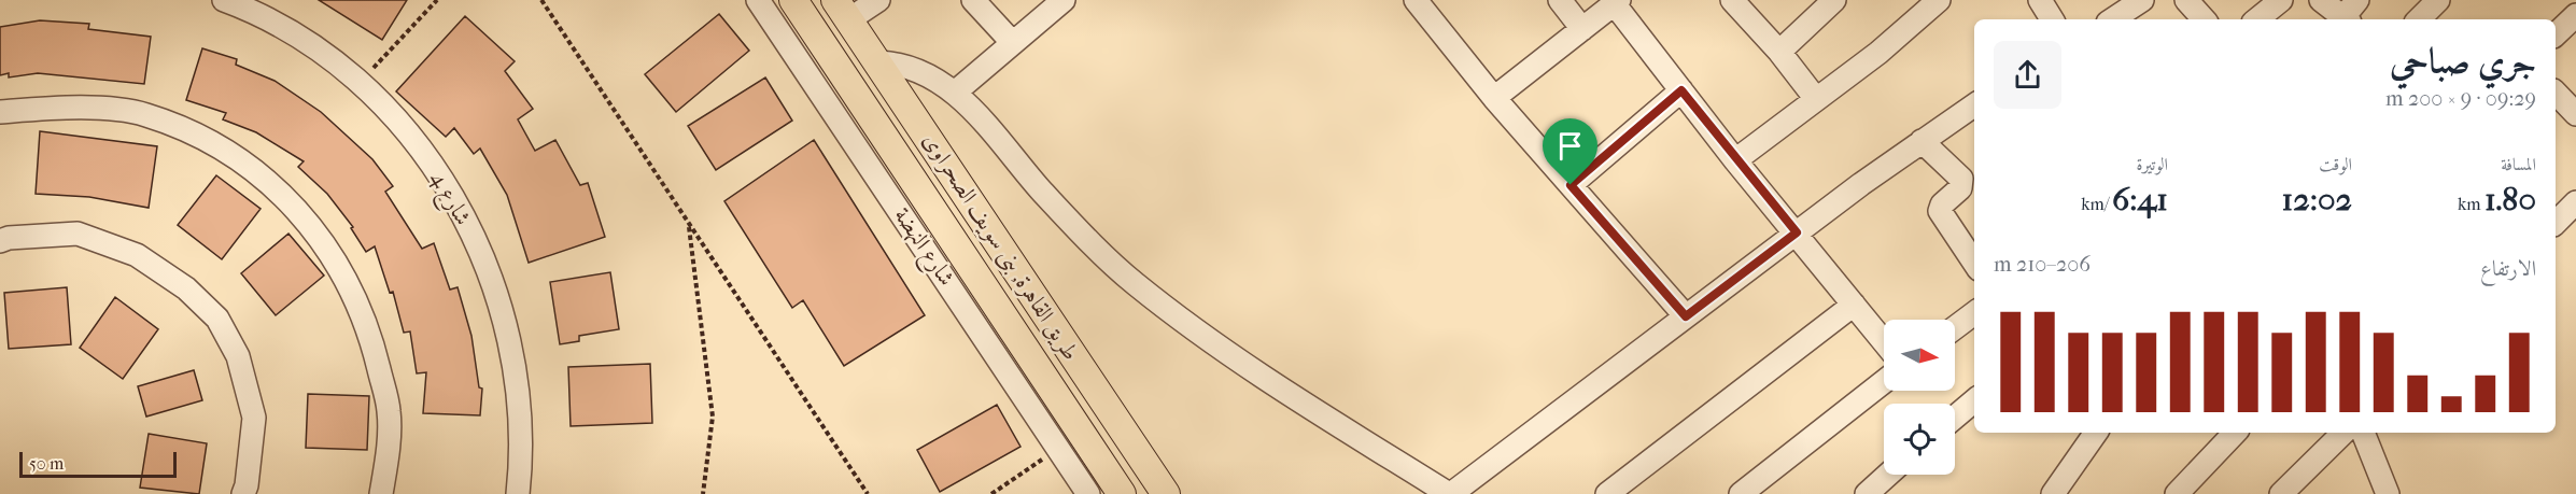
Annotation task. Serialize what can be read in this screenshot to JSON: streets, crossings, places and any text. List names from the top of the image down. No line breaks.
{"streets":{"main road":["طريق القاهرة, بنى سويف الصحراوى"],"street":["شارع 4","شارع النهضة"]},"scale_bar":"50 m","north":"right","page":{"heading":["جري صباحي","09:29 · 9 × 200 m"],"stats":[["المسافة","1.80 km"],["الوقت","12:02"],["الوتيرة","6:41 /km"]],"chart":["الارتفاع","206–210 m"],"scale":"50 m"}}
